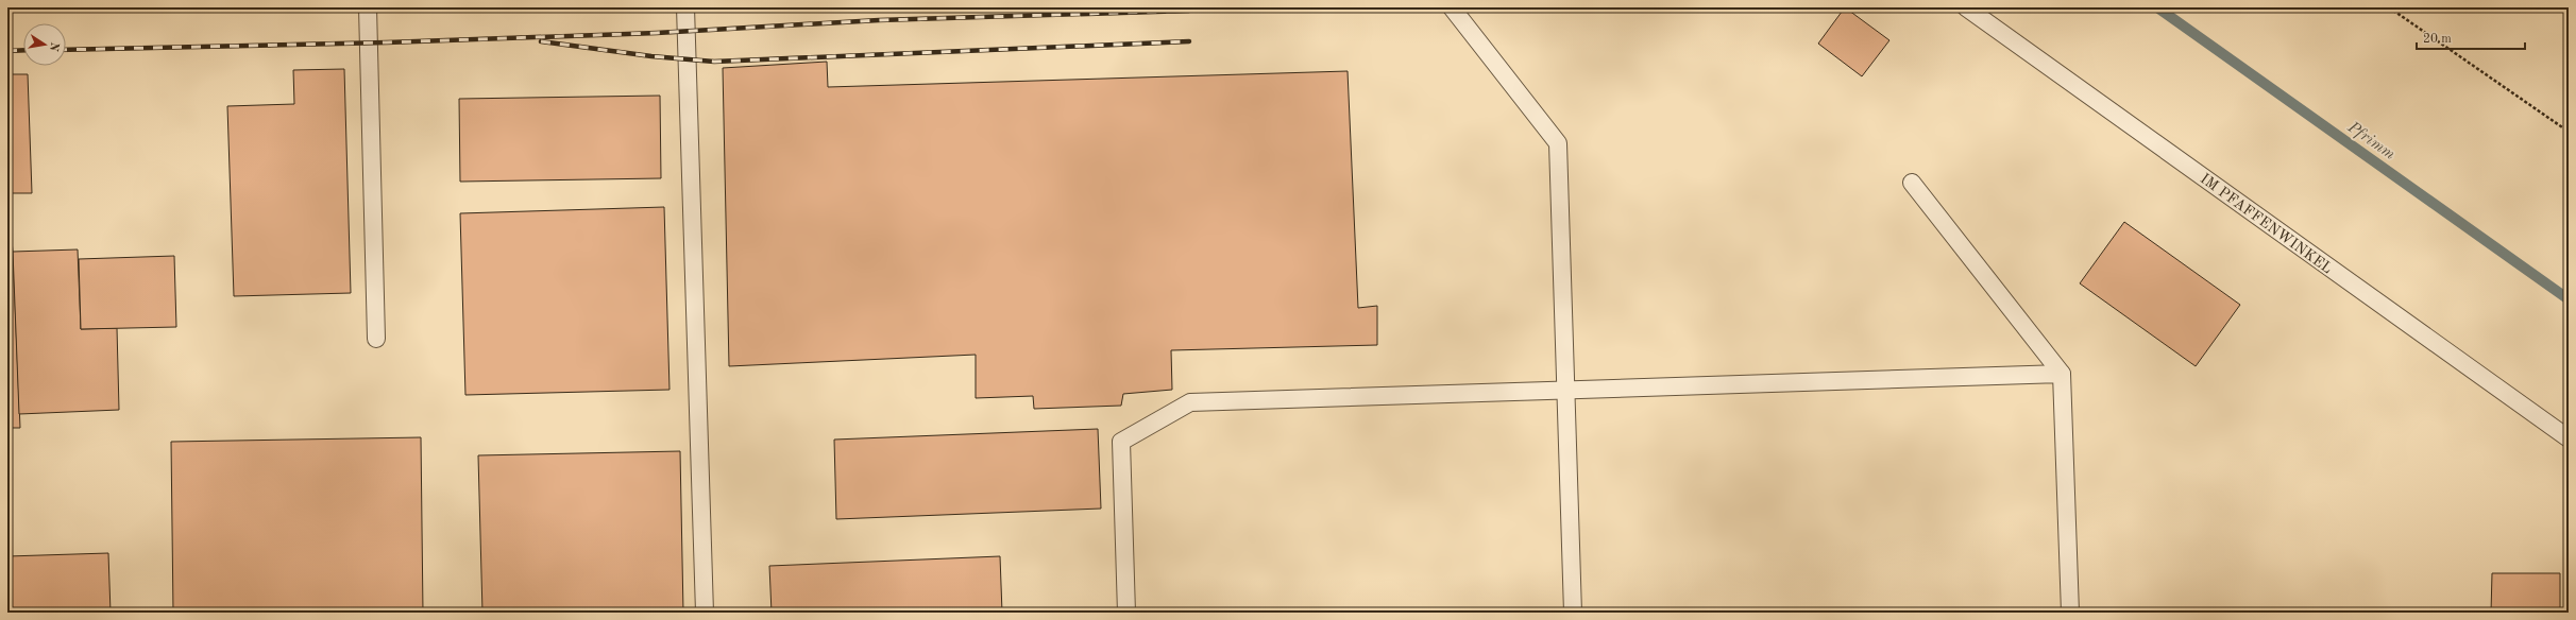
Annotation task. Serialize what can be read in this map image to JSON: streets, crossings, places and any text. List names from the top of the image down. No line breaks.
{"streets":{"lane":["IM PFAFFENWINKEL"]},"water":["Pfrimm"],"scale_bar":"20 m","north":"right"}
